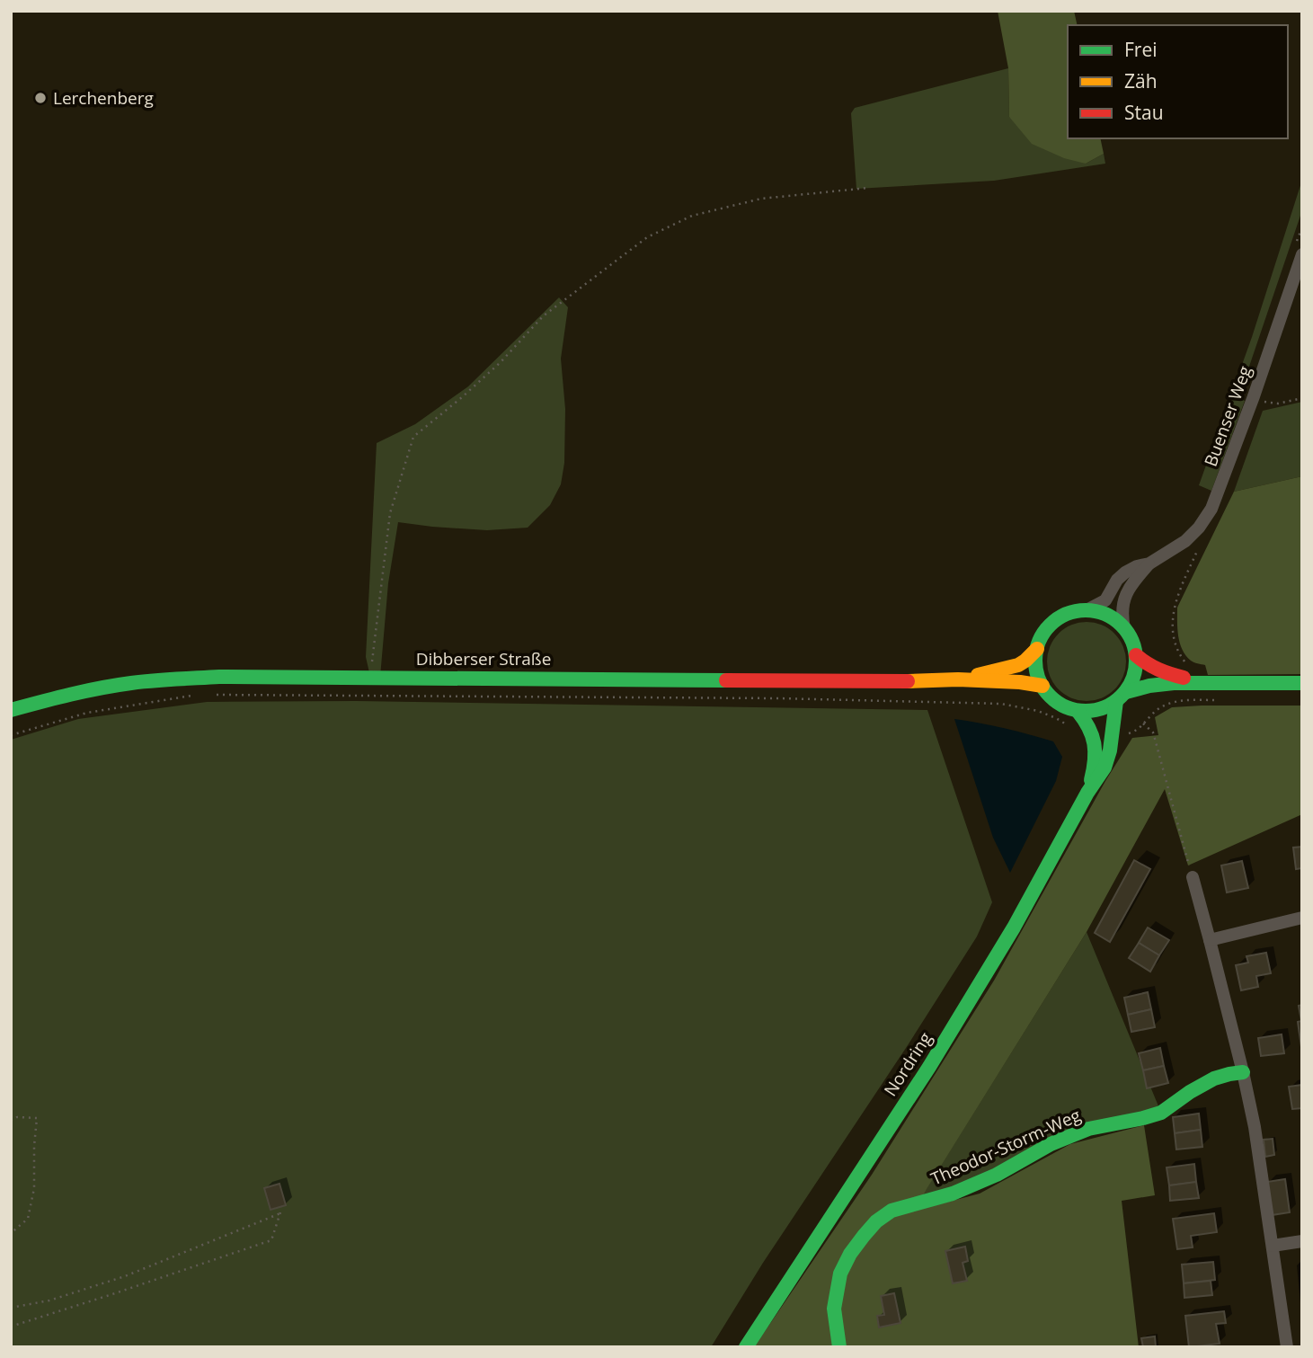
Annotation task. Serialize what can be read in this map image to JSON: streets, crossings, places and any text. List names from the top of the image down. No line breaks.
{"streets":{"main road":["Dibberser Straße","Nordring","Theodor-Storm-Weg"],"street":["Buenser Weg"]},"crossings":[["Buenser Weg","Dibberser Straße"],["Buenser Weg","Nordring"],["Dibberser Straße","Nordring"]],"places":["Lerchenberg"],"legend":["Frei","Zäh","Stau"]}
